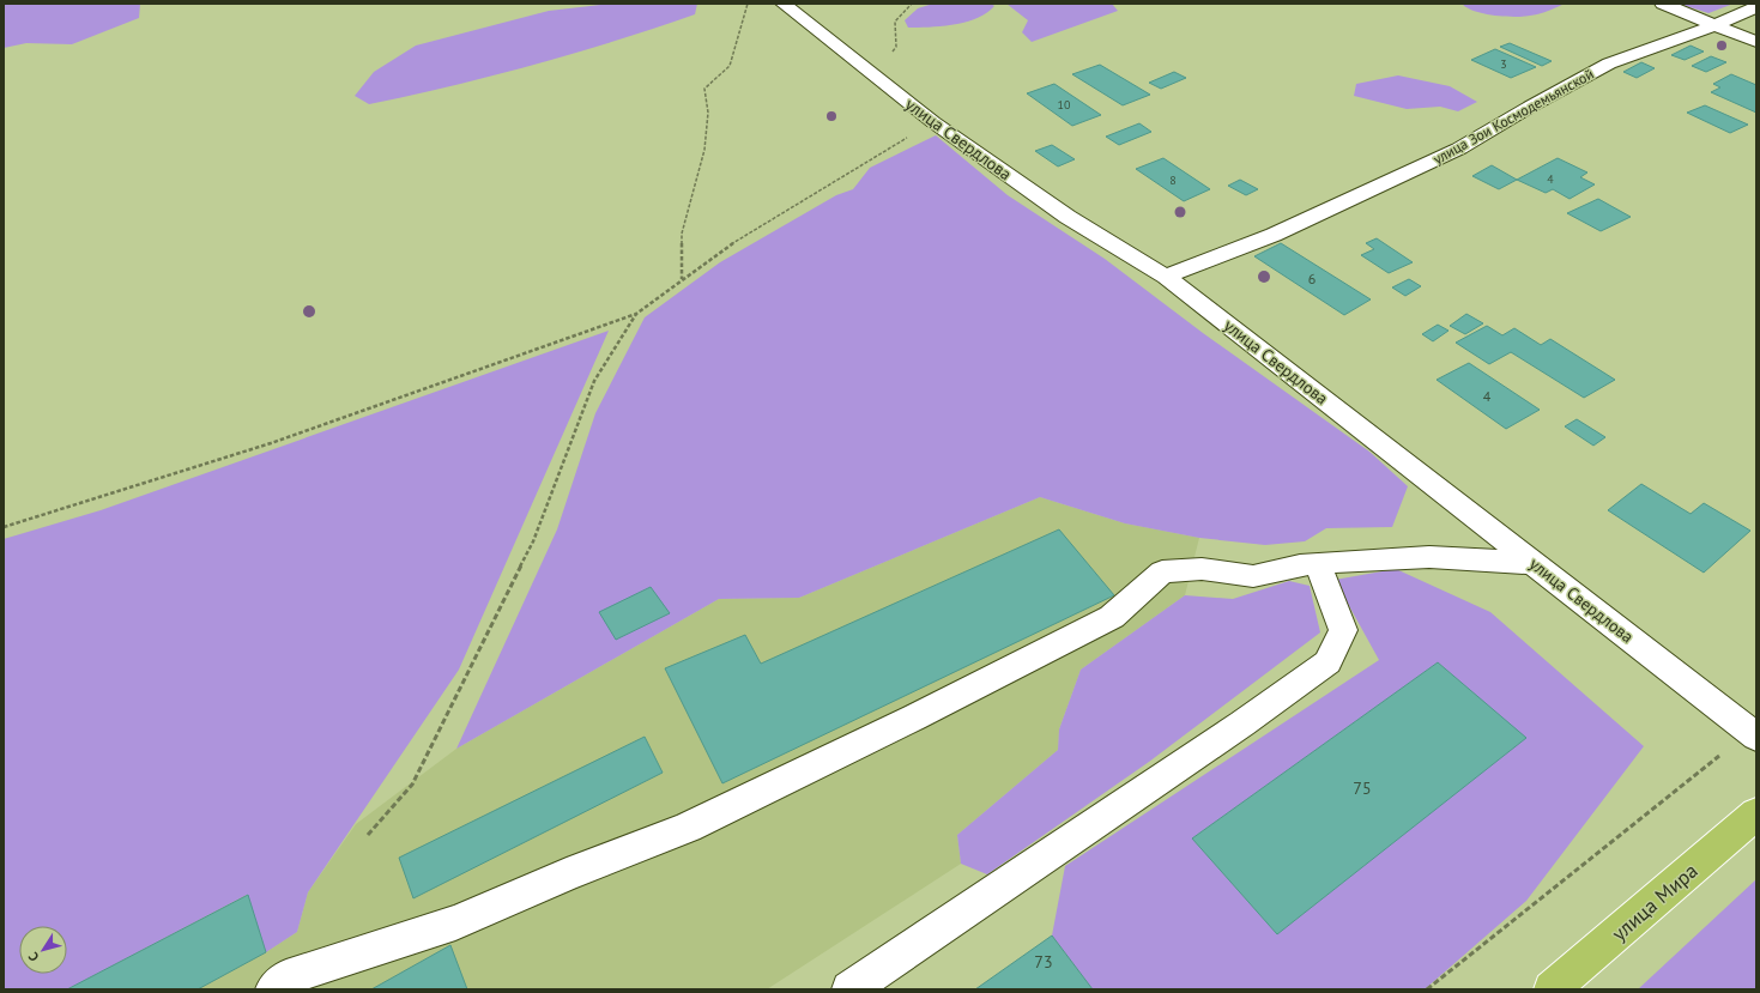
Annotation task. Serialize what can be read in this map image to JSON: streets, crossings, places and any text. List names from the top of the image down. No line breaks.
{"streets":{"highway":["улица Мира"],"street":["улица Зои Космодемьянской","улица Свердлова"]},"crossings":[["улица Зои Космодемьянской","улица Свердлова"]],"house_numbers":["3","10","4","8","6","4","75","73"],"north":"bottom left"}
